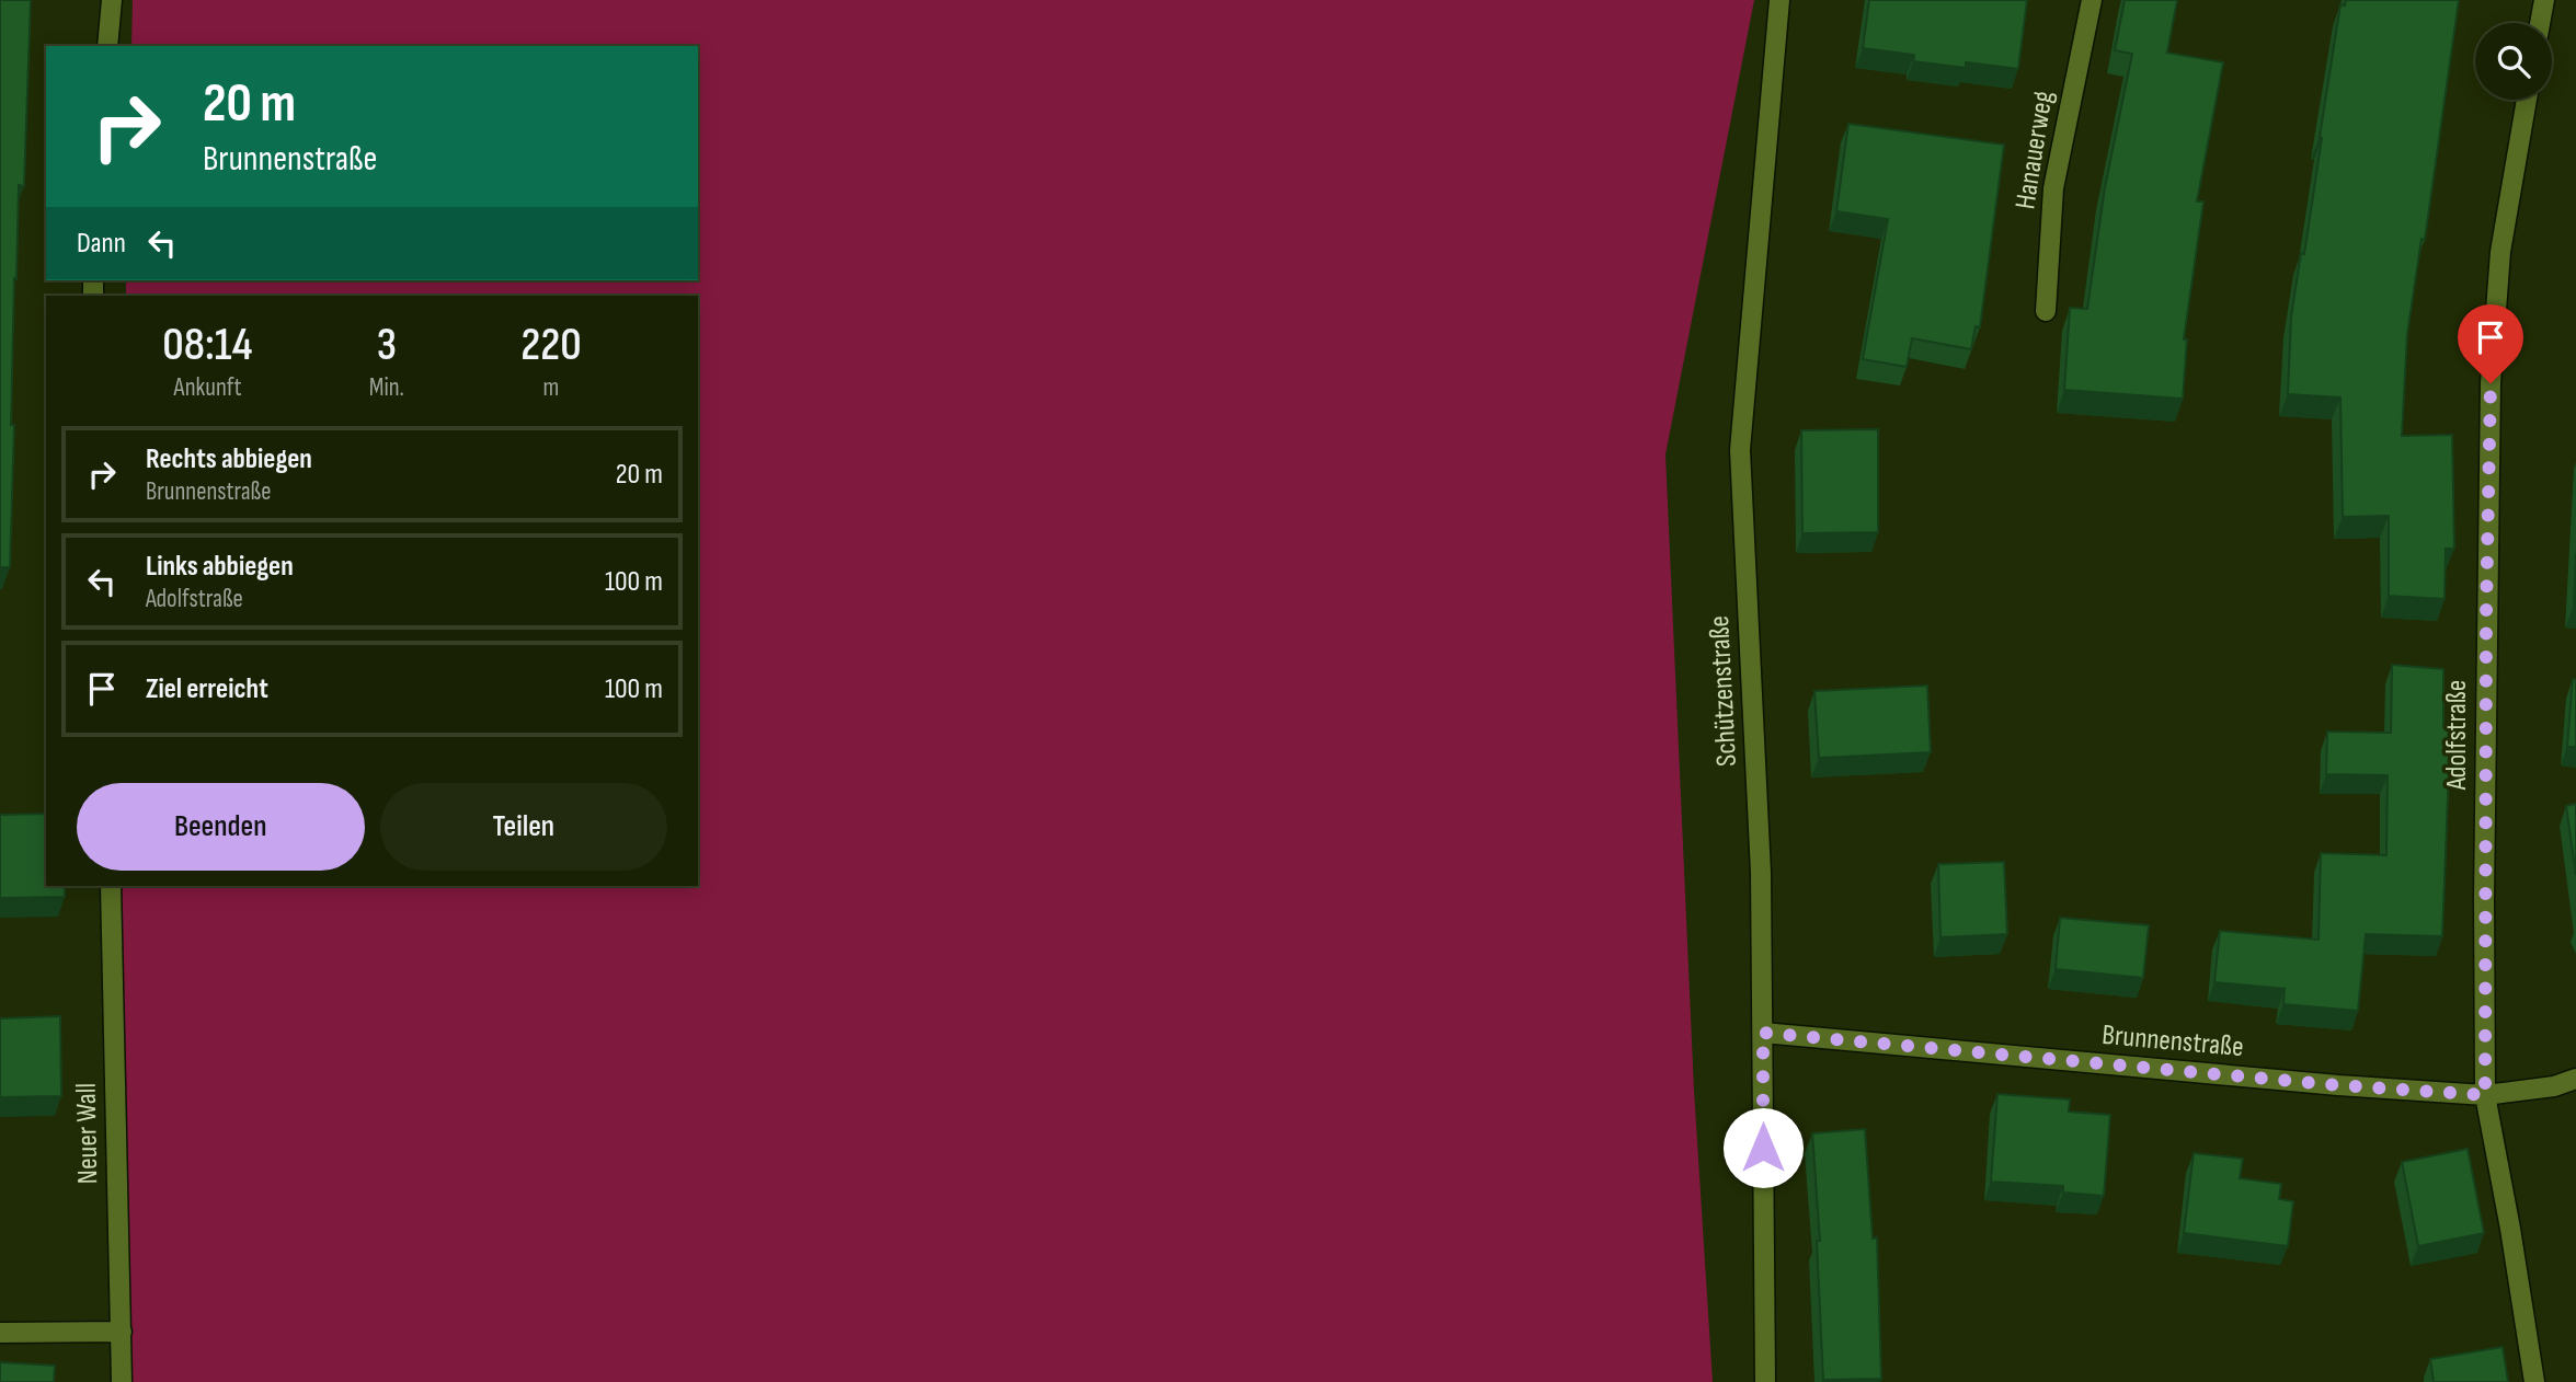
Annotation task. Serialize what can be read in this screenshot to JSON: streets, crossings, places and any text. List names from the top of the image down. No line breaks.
{"streets":{"street":["Hanauerweg","Schützenstraße","Adolfstraße","Brunnenstraße","Neuer Wall"]},"crossings":[["Schützenstraße","Brunnenstraße"],["Adolfstraße","Brunnenstraße"]],"page":{"turn":["20 m","Brunnenstraße"],"then":"Dann","eta":["08:14","Ankunft","3","Min.","220","m"],"list":[{"name":"Rechts abbiegen","note":"Brunnenstraße","value":"20 m"},{"name":"Links abbiegen","note":"Adolfstraße","value":"100 m"},{"name":"Ziel erreicht","value":"100 m"}],"buttons":["Beenden","Teilen"]}}
